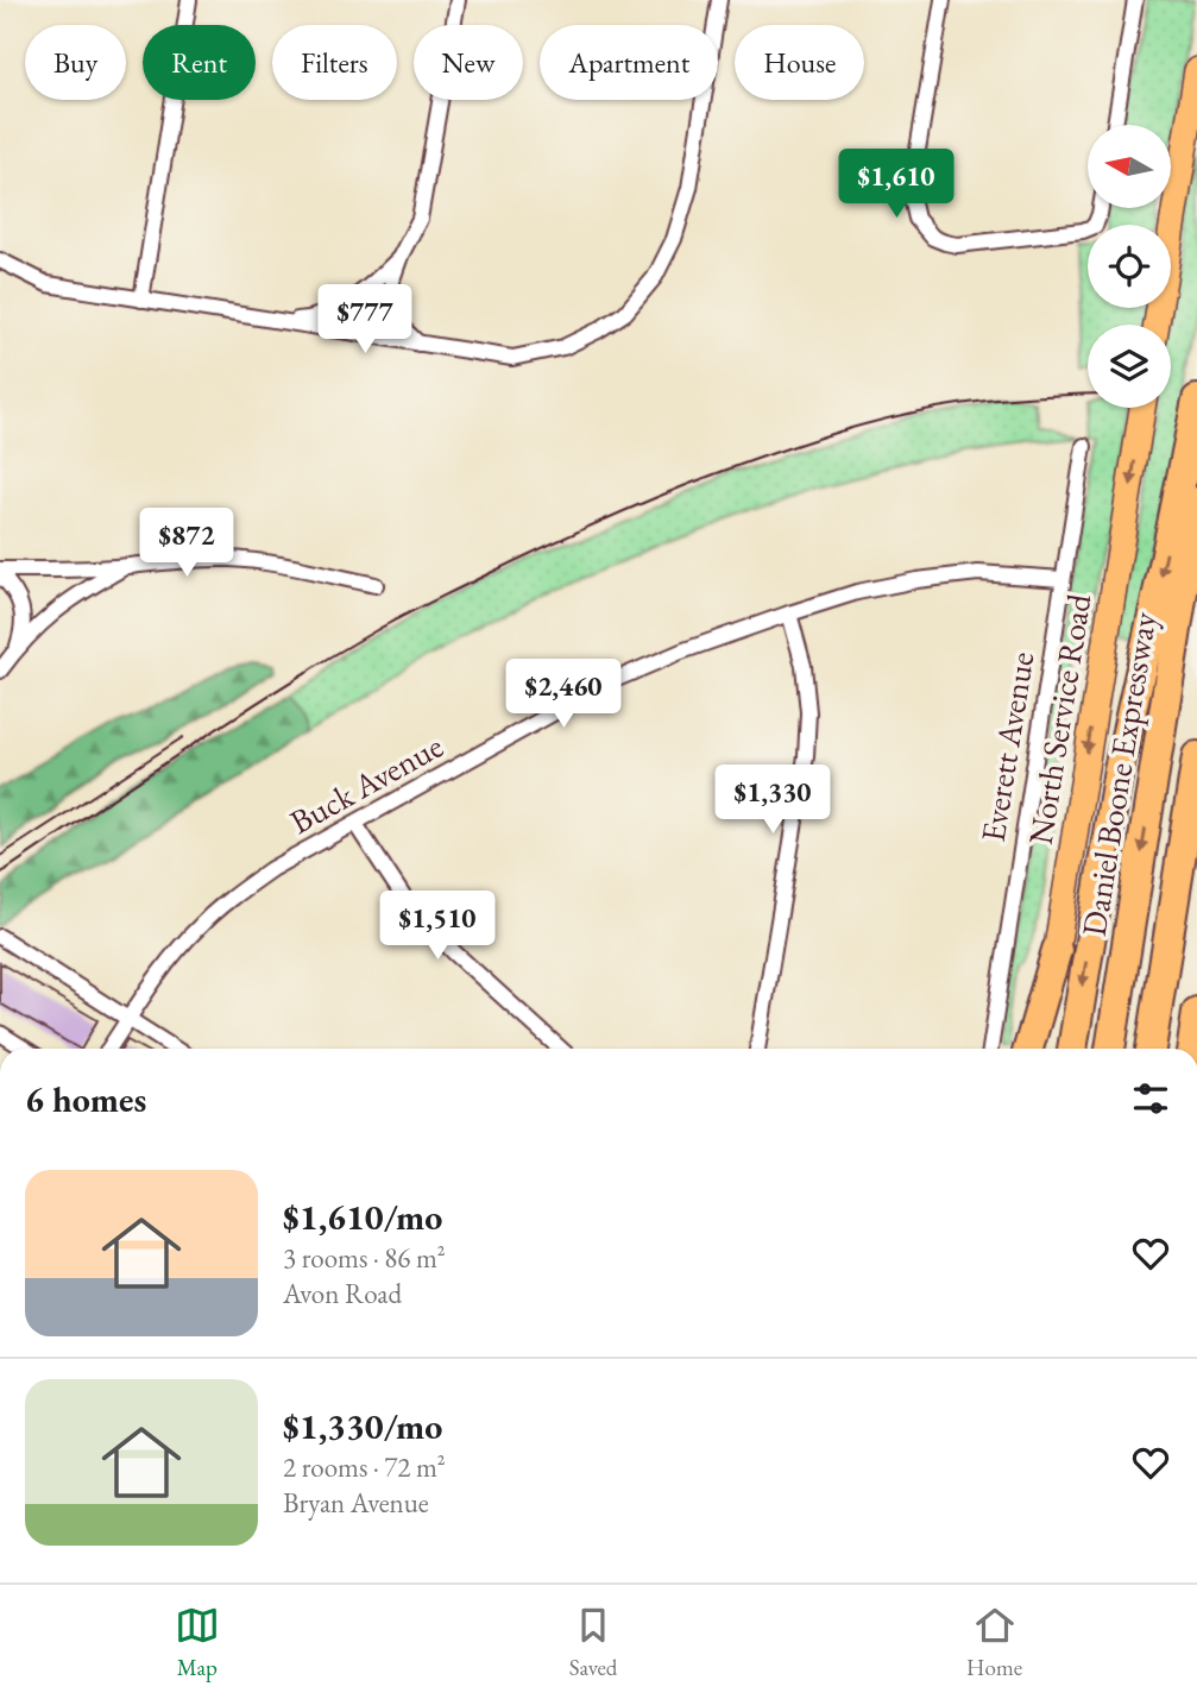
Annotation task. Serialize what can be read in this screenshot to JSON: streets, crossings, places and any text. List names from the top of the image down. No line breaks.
{"streets":{"highway":["Daniel Boone Expressway"],"main road":["North Service Road"],"street":["Everett Avenue","Buck Avenue"]},"crossings":[["Everett Avenue","Buck Avenue"]],"one_way":["North Service Road"],"north":"left","page":{"chip":["Buy","Rent","Filters","New","Apartment","House"],"price":["$1,610","$777","$872","$2,460","$1,330","$1,510"],"heading":"6 homes","list":[{"name":"$1,610/mo","note":"3 rooms · 86 m² · Avon Road"},{"name":"$1,330/mo","note":"2 rooms · 72 m² · Bryan Avenue"}],"tabs":["Map","Saved","Home"]}}
